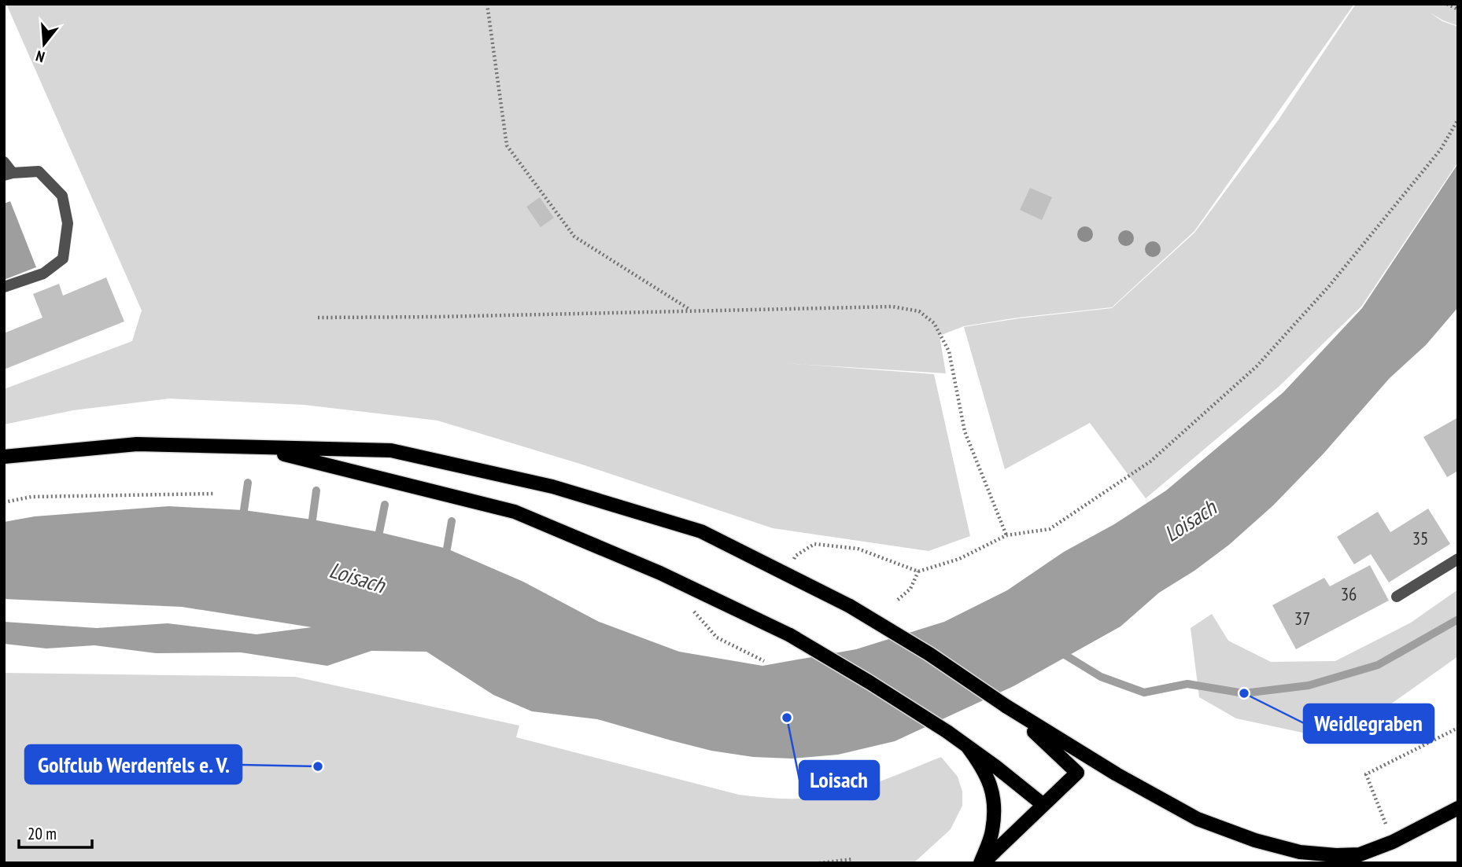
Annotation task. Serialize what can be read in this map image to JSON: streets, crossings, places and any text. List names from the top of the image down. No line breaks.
{"water":["Loisach"],"places":["Weidlegraben","Loisach","Golfclub Werdenfels e. V."],"house_numbers":["35","36","37"],"scale_bar":"20 m","north":"bottom"}
